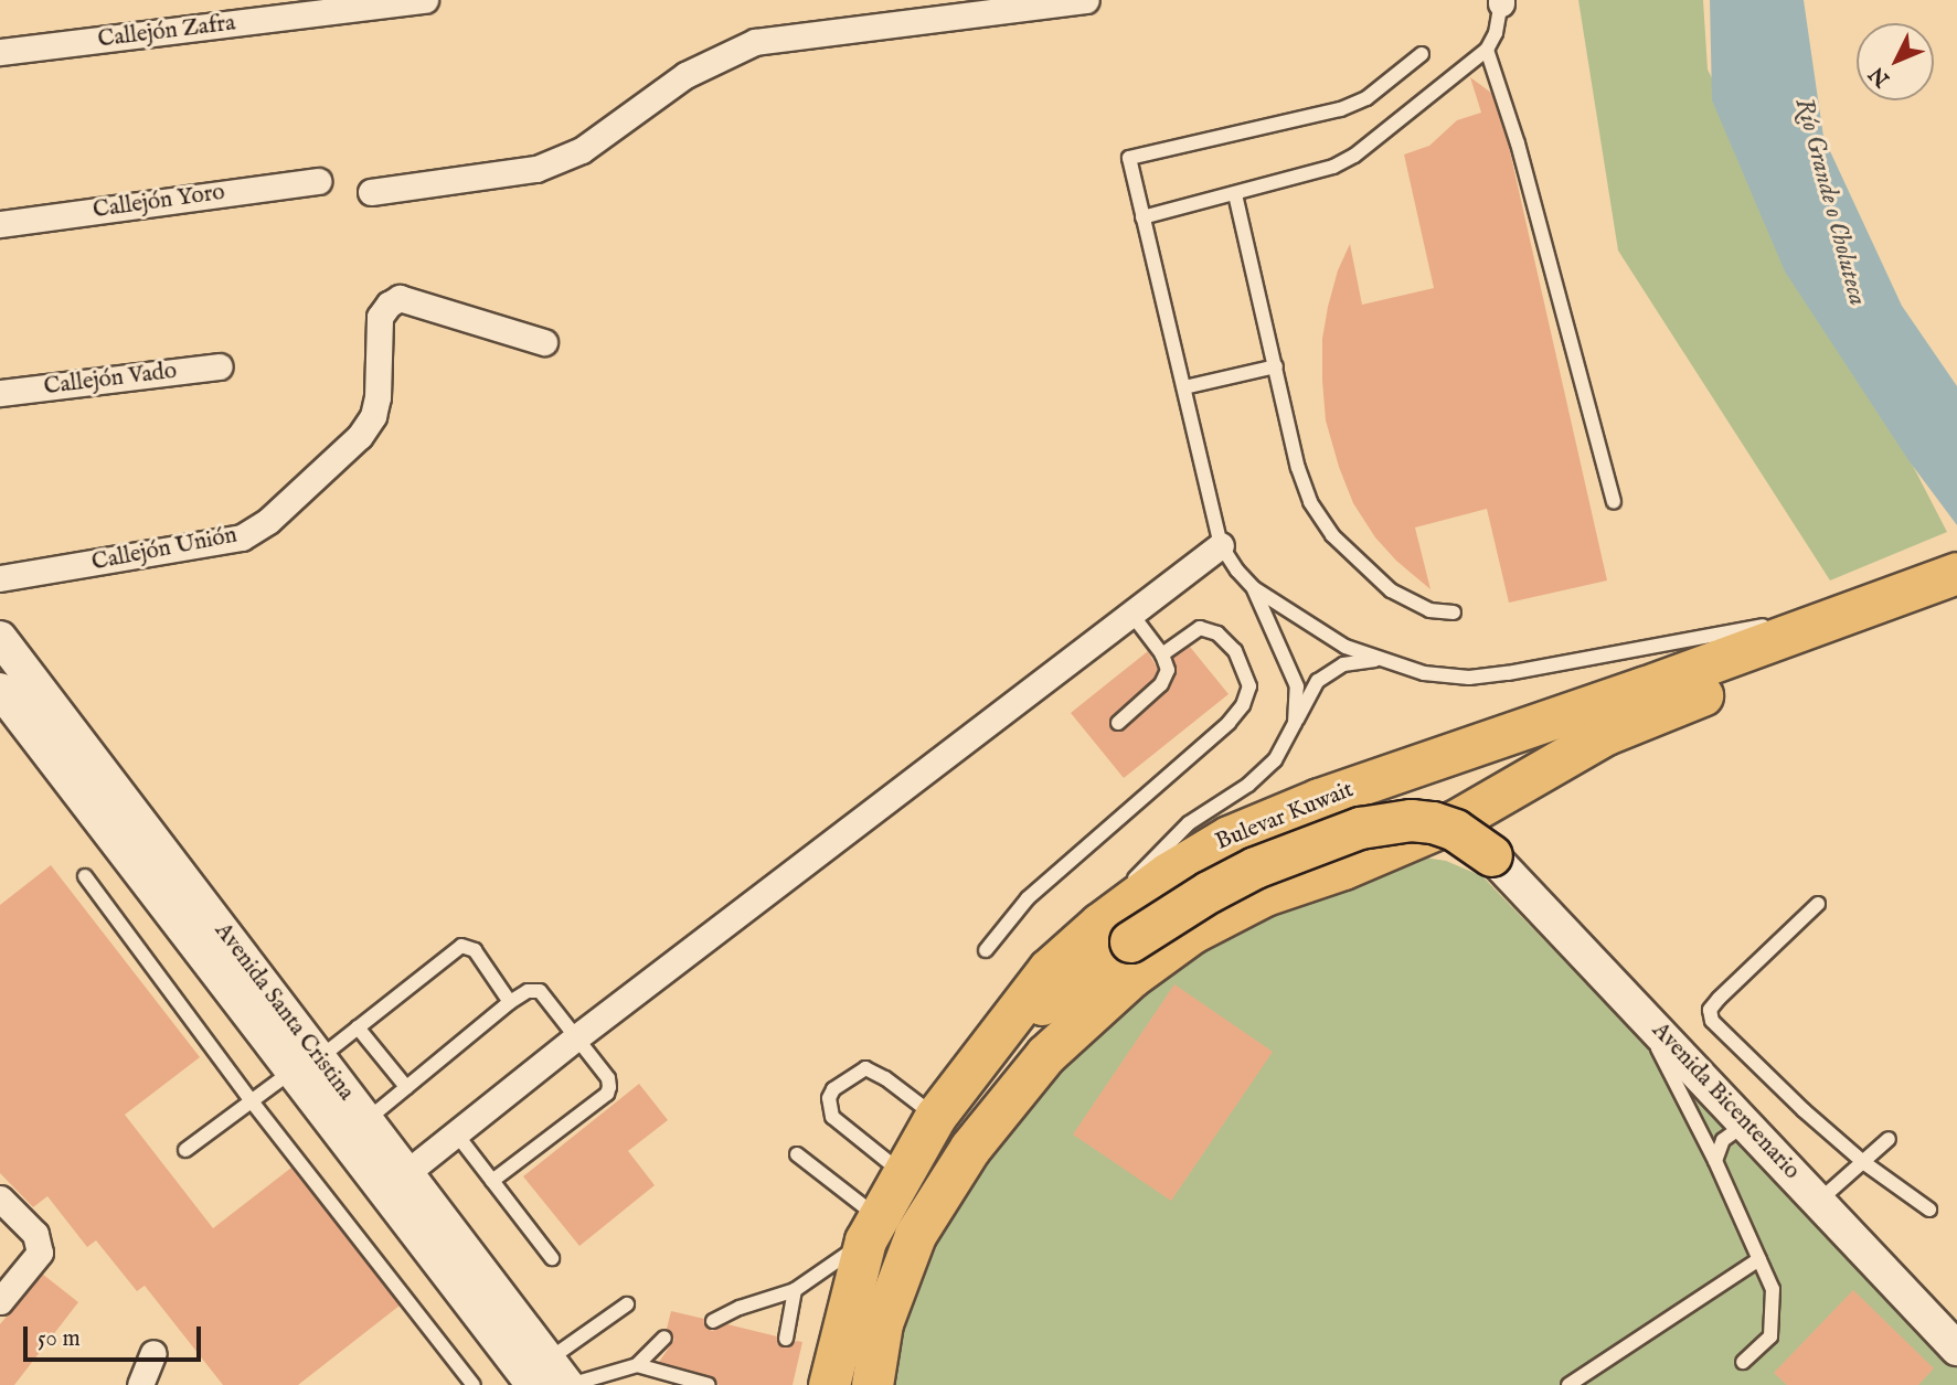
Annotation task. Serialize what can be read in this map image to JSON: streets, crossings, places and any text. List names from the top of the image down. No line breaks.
{"streets":{"main road":["Bulevar Kuwait"],"street":["Callejón Zafra","Callejón Yoro","Callejón Vado","Callejón Unión","Avenida Santa Cristina","Avenida Bicentenario"]},"water":["Río Grande o Choluteca"],"scale_bar":"50 m","north":"bottom left"}
